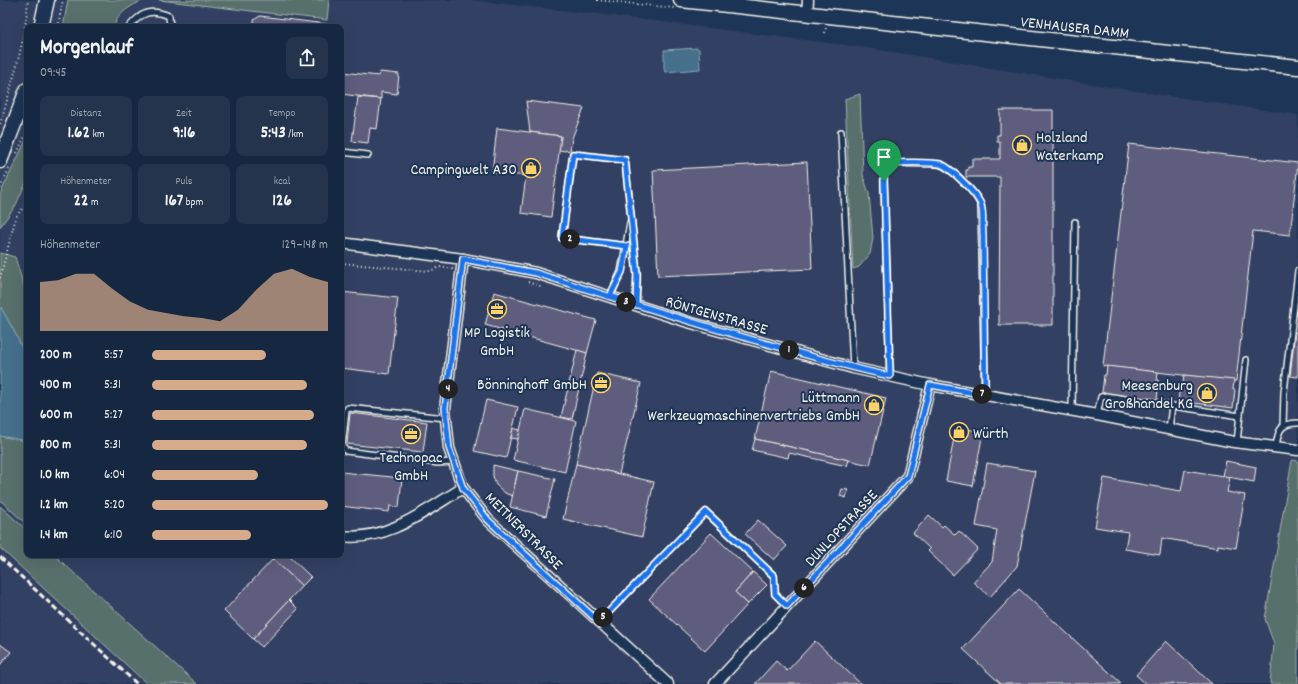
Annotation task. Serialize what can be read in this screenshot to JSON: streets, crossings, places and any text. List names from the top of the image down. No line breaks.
{"streets":{"main road":["VENHAUSER DAMM"],"street":["RÖNTGENSTRASSE","DUNLOPSTRASSE","MEITNERSTRASSE"]},"crossings":[["RÖNTGENSTRASSE","DUNLOPSTRASSE"],["RÖNTGENSTRASSE","MEITNERSTRASSE"]],"places":{"shop":["Holzland Waterkamp","Campingwelt A30","Meesenburg Großhandel KG","Lüttmann Werkzeugmaschinenvertriebs GmbH","Würth"],"office":["MP Logistik GmbH","Bönninghoff GmbH","Technopac GmbH"]},"page":{"heading":["Morgenlauf","09:45"],"stats":[["Distanz","1.62 km"],["Zeit","9:16"],["Tempo","5:43 /km"],["Höhenmeter","22 m"],["Puls","167 bpm"],["kcal","126"]],"chart":["Höhenmeter","129–148 m"],"pins":["2","3","1","4","7","6","5"],"list":[{"name":"200 m","note":"5:57"},{"name":"400 m","note":"5:31"},{"name":"600 m","note":"5:27"},{"name":"800 m","note":"5:31"},{"name":"1.0 km","note":"6:04"},{"name":"1.2 km","note":"5:20"},{"name":"1.4 km","note":"6:10"}]}}
